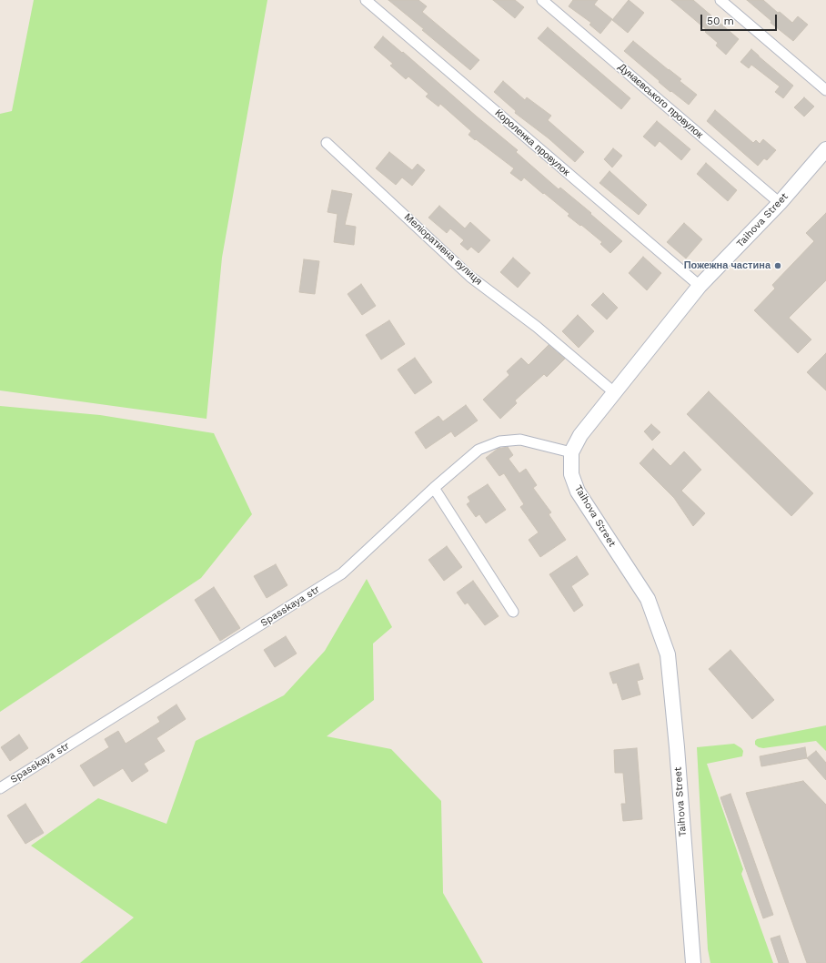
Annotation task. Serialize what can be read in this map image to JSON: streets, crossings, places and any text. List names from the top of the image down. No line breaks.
{"streets":{"street":["Дунаєвського провулок","Короленка провулок","Taihova Street","Меліоративна вулиця","Spasskaya str"]},"crossings":[["Дунаєвського провулок","Taihova Street"],["Короленка провулок","Taihova Street"],["Taihova Street","Меліоративна вулиця"],["Taihova Street","Spasskaya str"]],"places":["Пожежна частина"],"scale_bar":"50 m"}
